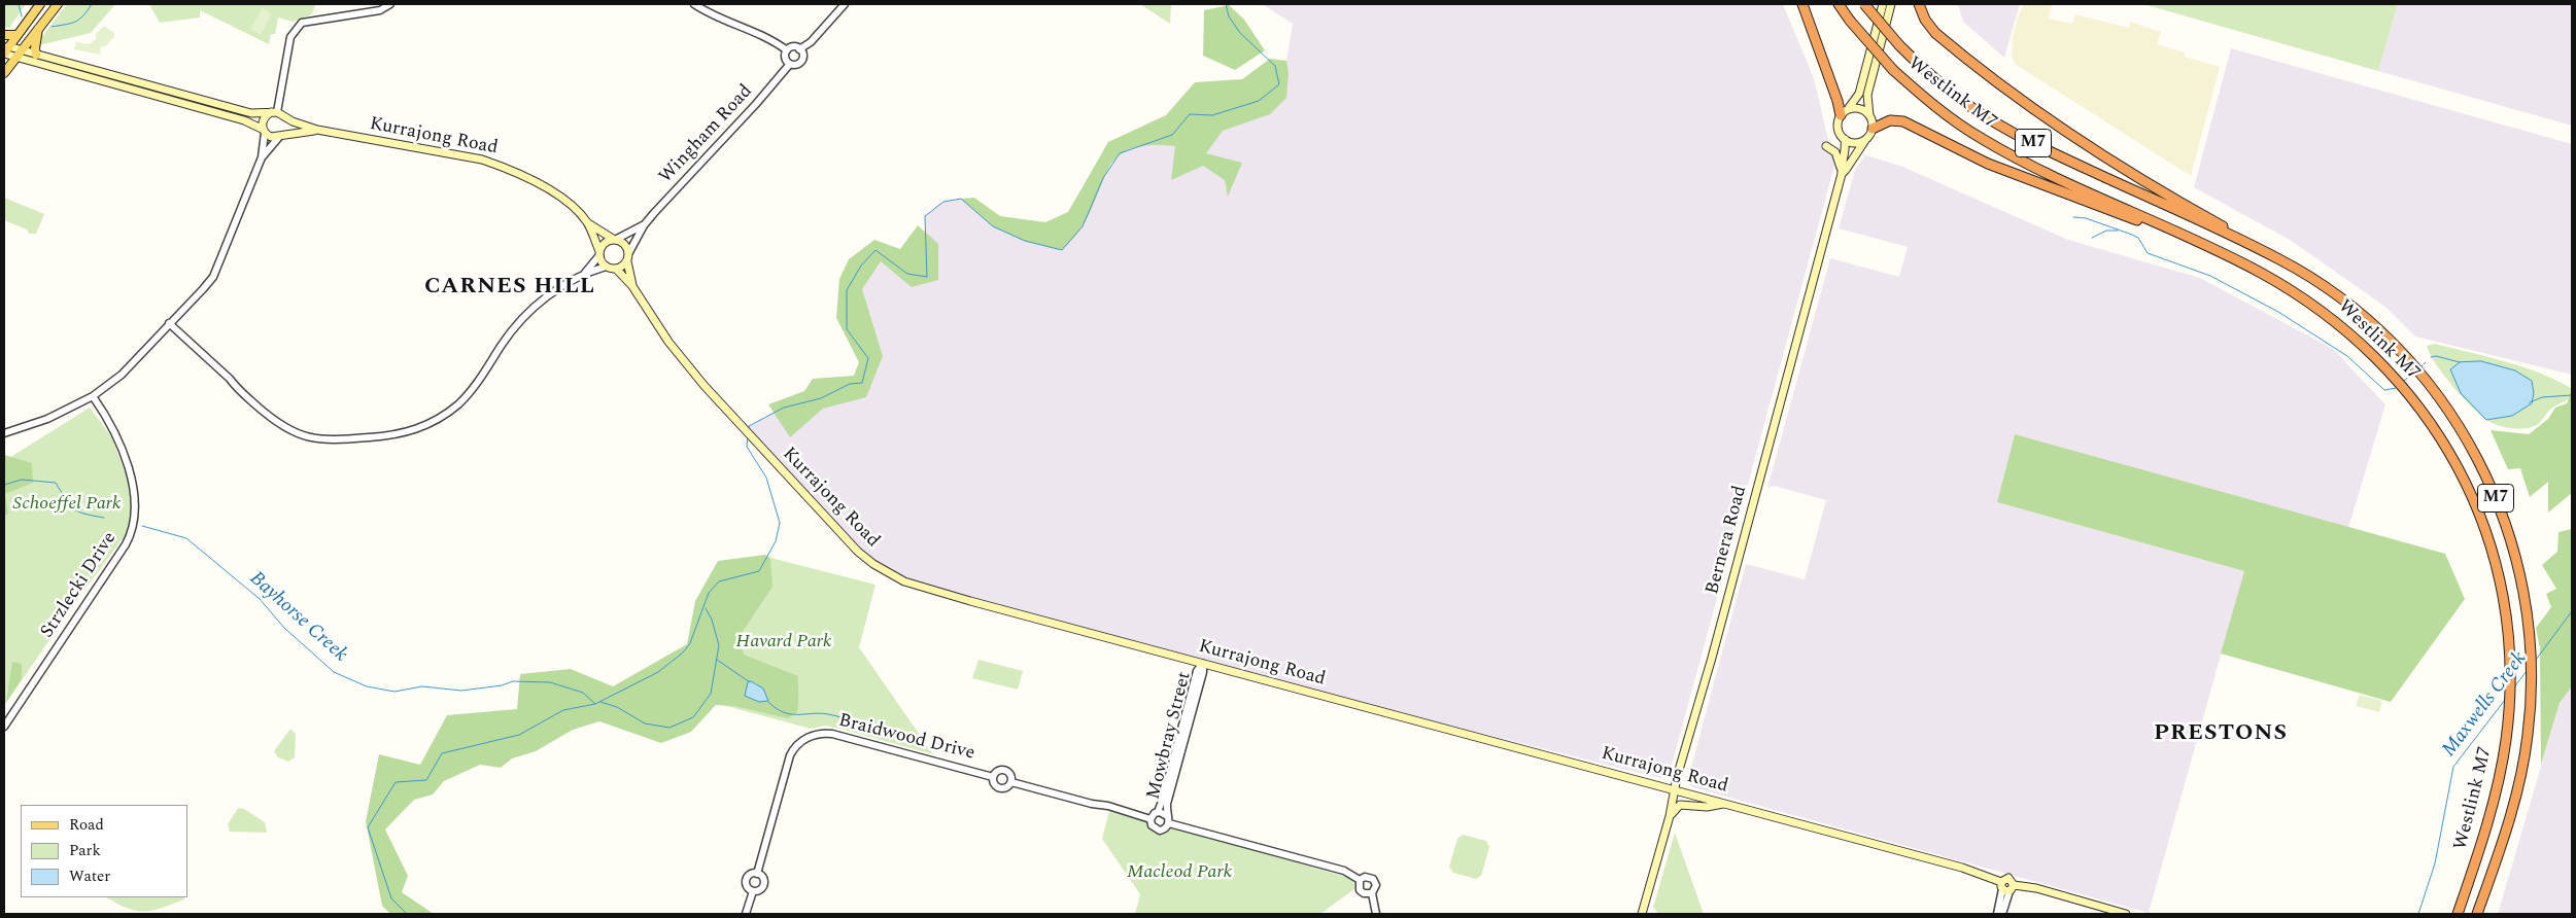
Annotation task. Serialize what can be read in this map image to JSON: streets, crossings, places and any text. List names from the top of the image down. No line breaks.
{"streets":{"highway":["Westlink M7","M7"],"main road":["Kurrajong Road","Bernera Road"],"street":["Wingham Road","Strzlecki Drive","Mowbray Street","Braidwood Drive"]},"crossings":[["Wingham Road","Kurrajong Road"],["Kurrajong Road","Bernera Road"],["Kurrajong Road","Mowbray Street"]],"districts":["CARNES HILL","PRESTONS"],"water":["Bayhorse Creek","Maxwells Creek"],"parks":["Schoeffel Park","Havard Park","Macleod Park"],"legend":["Road","Park","Water"]}
